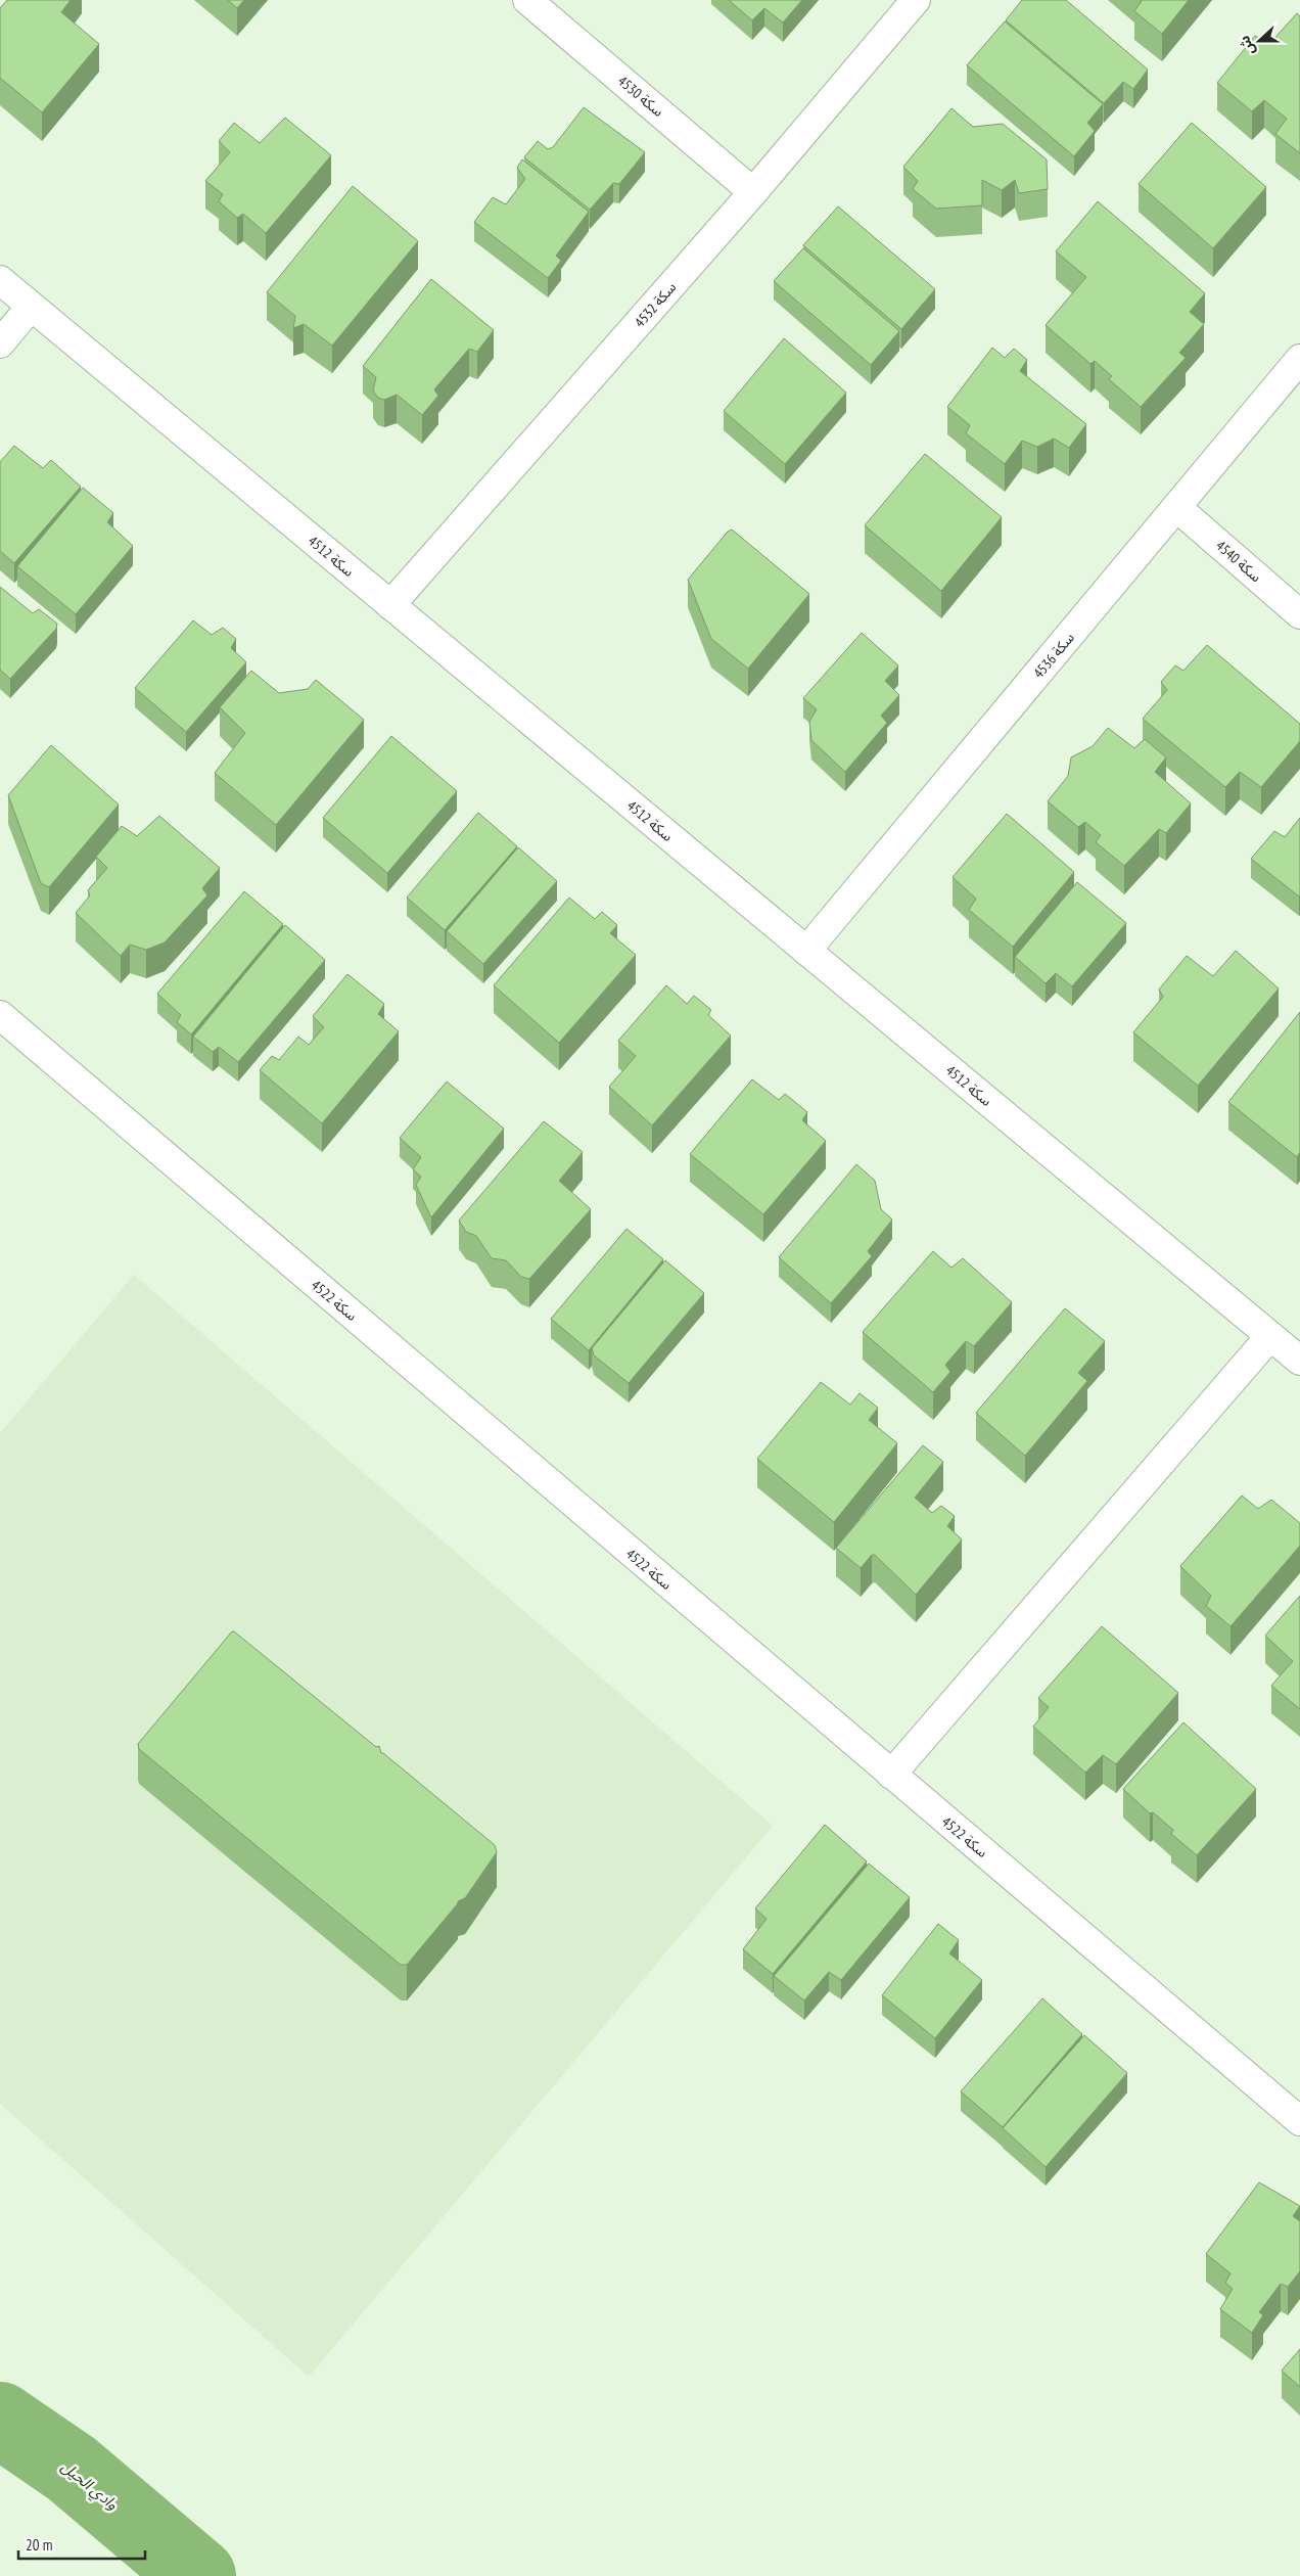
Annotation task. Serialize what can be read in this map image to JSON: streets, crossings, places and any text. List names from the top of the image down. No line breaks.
{"streets":{"street":["سكة 4530","سكة 4532","سكة 4512","سكة 4540","سكة 4536","سكة 4522"]},"crossings":[["سكة 4530","سكة 4532"],["سكة 4532","سكة 4512"],["سكة 4512","سكة 4536"],["سكة 4540","سكة 4536"]],"water":["وادي الحيل"],"scale_bar":"20 m","north":"left"}
